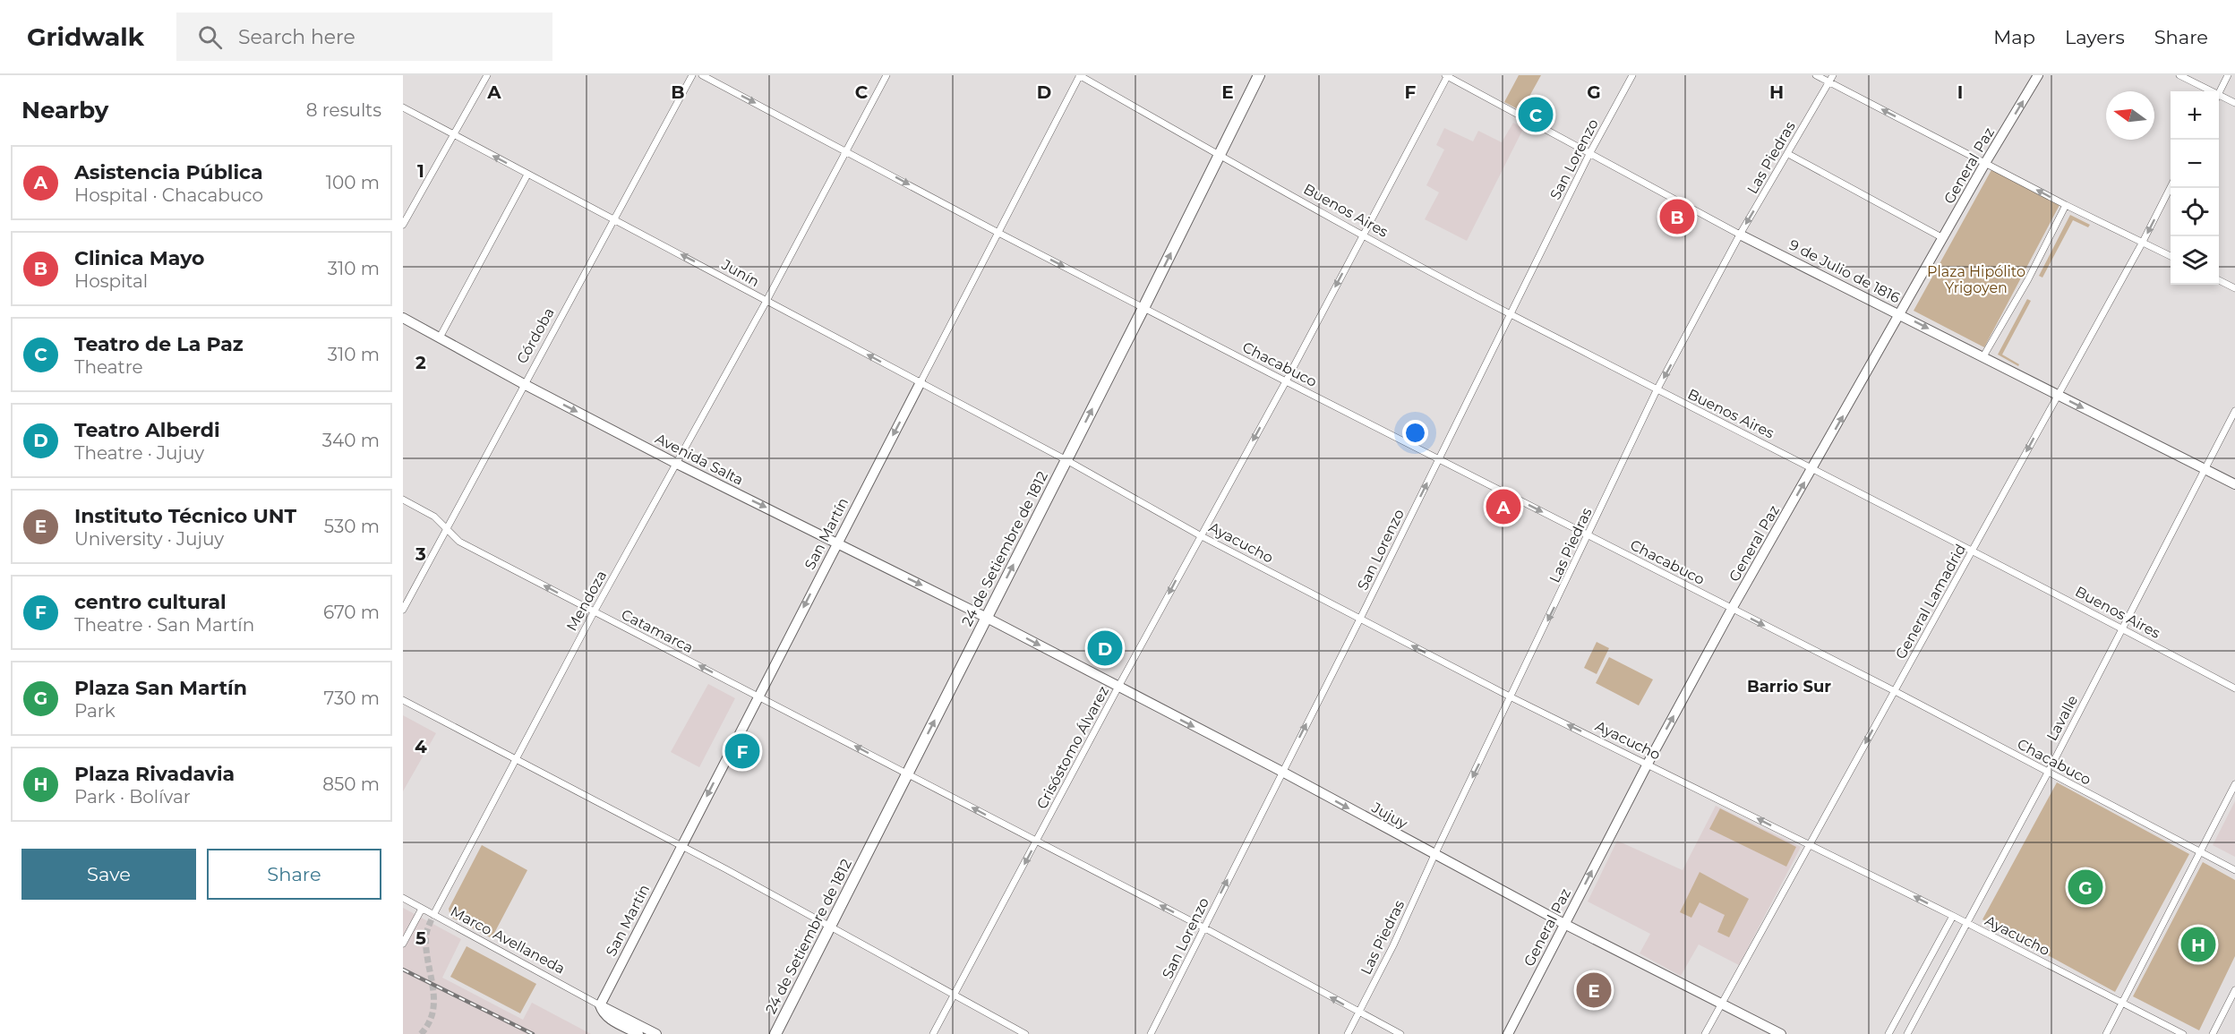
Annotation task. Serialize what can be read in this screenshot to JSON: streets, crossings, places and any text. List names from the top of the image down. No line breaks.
{"streets":{"main road":["24 de Setiembre de 1812"],"street":["Las Piedras","San Lorenzo","General Paz","Buenos Aires","9 de Julio de 1816","Junín","Córdoba","Chacabuco","Avenida Salta","San Martín","Ayacucho","Mendoza","General Lamadrid","Catamarca","Lavalle","Crisóstomo Álvarez","Jujuy","Marco Avellaneda"]},"crossings":[["Las Piedras","Buenos Aires"],["Las Piedras","9 de Julio de 1816"],["Las Piedras","Chacabuco"],["Las Piedras","Ayacucho"],["Las Piedras","Catamarca"],["Las Piedras","Jujuy"],["San Lorenzo","Buenos Aires"],["San Lorenzo","9 de Julio de 1816"],["San Lorenzo","Chacabuco"],["San Lorenzo","Ayacucho"],["San Lorenzo","Catamarca"],["San Lorenzo","Jujuy"],["General Paz","Buenos Aires"],["General Paz","9 de Julio de 1816"],["General Paz","Chacabuco"],["General Paz","Ayacucho"],["General Paz","Jujuy"],["Buenos Aires","San Martín"],["Buenos Aires","24 de Setiembre de 1812"],["Buenos Aires","General Lamadrid"],["Buenos Aires","Lavalle"],["Buenos Aires","Crisóstomo Álvarez"],["9 de Julio de 1816","General Lamadrid"],["9 de Julio de 1816","Lavalle"],["9 de Julio de 1816","Crisóstomo Álvarez"],["Junín","Córdoba"],["Junín","San Martín"],["Junín","Ayacucho"],["Junín","24 de Setiembre de 1812"],["Junín","Mendoza"],["Córdoba","Avenida Salta"],["Córdoba","Catamarca"],["Chacabuco","San Martín"],["Chacabuco","24 de Setiembre de 1812"],["Chacabuco","Mendoza"],["Chacabuco","General Lamadrid"],["Chacabuco","Lavalle"],["Chacabuco","Crisóstomo Álvarez"],["Avenida Salta","San Martín"],["Avenida Salta","24 de Setiembre de 1812"],["Avenida Salta","Mendoza"],["Avenida Salta","Jujuy"],["San Martín","Catamarca"],["San Martín","Marco Avellaneda"],["Ayacucho","24 de Setiembre de 1812"],["Ayacucho","General Lamadrid"],["Ayacucho","Lavalle"],["Ayacucho","Crisóstomo Álvarez"],["24 de Setiembre de 1812","Catamarca"],["24 de Setiembre de 1812","Jujuy"],["Mendoza","Catamarca"],["Mendoza","Marco Avellaneda"],["General Lamadrid","Jujuy"],["Catamarca","Crisóstomo Álvarez"],["Crisóstomo Álvarez","Jujuy"]],"one_way":["Las Piedras","San Lorenzo","General Paz","Junín","Chacabuco","Avenida Salta","San Martín","Ayacucho","24 de Setiembre de 1812","General Lamadrid","Catamarca","Crisóstomo Álvarez","Jujuy"],"districts":["Barrio Sur"],"parks":["Plaza Hipólito Yrigoyen"],"north":"left","page":{"header":"Gridwalk","search":"Search here","nav":["Map","Layers","Share"],"heading":["Nearby","8 results"],"map_buttons":["+","−"],"pins":["C","B","A","D","F","G","H","E"],"list":[{"mark":"A","name":"Asistencia Pública","note":"Hospital · Chacabuco","value":"100 m"},{"mark":"B","name":"Clinica Mayo","note":"Hospital","value":"310 m"},{"mark":"C","name":"Teatro de La Paz","note":"Theatre","value":"310 m"},{"mark":"D","name":"Teatro Alberdi","note":"Theatre · Jujuy","value":"340 m"},{"mark":"E","name":"Instituto Técnico UNT","note":"University · Jujuy","value":"530 m"},{"mark":"F","name":"centro cultural","note":"Theatre · San Martín","value":"670 m"},{"mark":"G","name":"Plaza San Martín","note":"Park","value":"730 m"},{"mark":"H","name":"Plaza Rivadavia","note":"Park · Bolívar","value":"850 m"}],"buttons":["Save","Share"]},"grid":{"columns":["A","B","C","D","E","F","G","H","I"],"rows":["1","2","3","4","5"]}}
